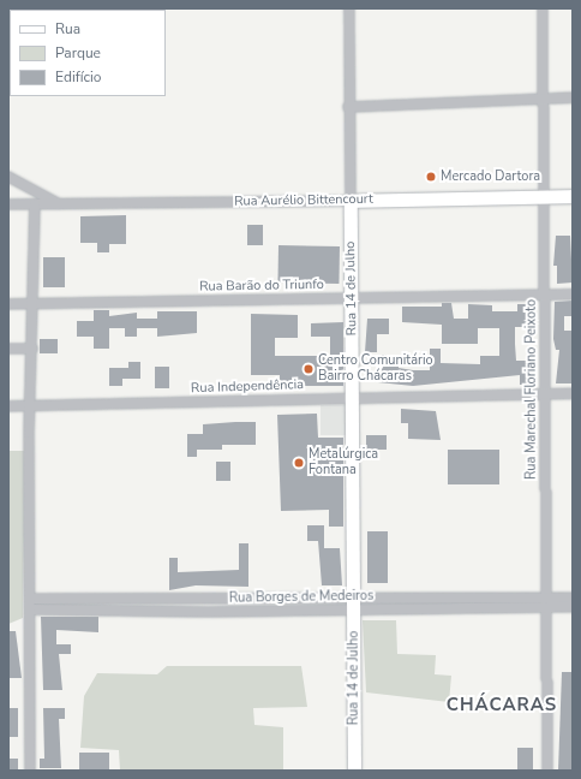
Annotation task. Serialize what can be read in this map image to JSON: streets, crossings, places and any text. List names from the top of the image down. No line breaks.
{"streets":{"street":["Rua Aurélio Bittencourt","Rua Barão do Triunfo","Rua 14 de Julho","Rua Independência","Rua Marechal Floriano Peixoto","Rua Borges de Medeiros"]},"crossings":[["Rua Aurélio Bittencourt","Rua 14 de Julho"],["Rua Aurélio Bittencourt","Rua Marechal Floriano Peixoto"],["Rua Barão do Triunfo","Rua 14 de Julho"],["Rua Barão do Triunfo","Rua Marechal Floriano Peixoto"],["Rua 14 de Julho","Rua Independência"],["Rua 14 de Julho","Rua Borges de Medeiros"],["Rua Independência","Rua Marechal Floriano Peixoto"],["Rua Marechal Floriano Peixoto","Rua Borges de Medeiros"]],"districts":["CHÁCARAS"],"places":["Mercado Dartora","Centro Comunitário Bairro Chácaras","Metalúrgica Fontana"],"legend":["Rua","Parque","Edifício"]}
